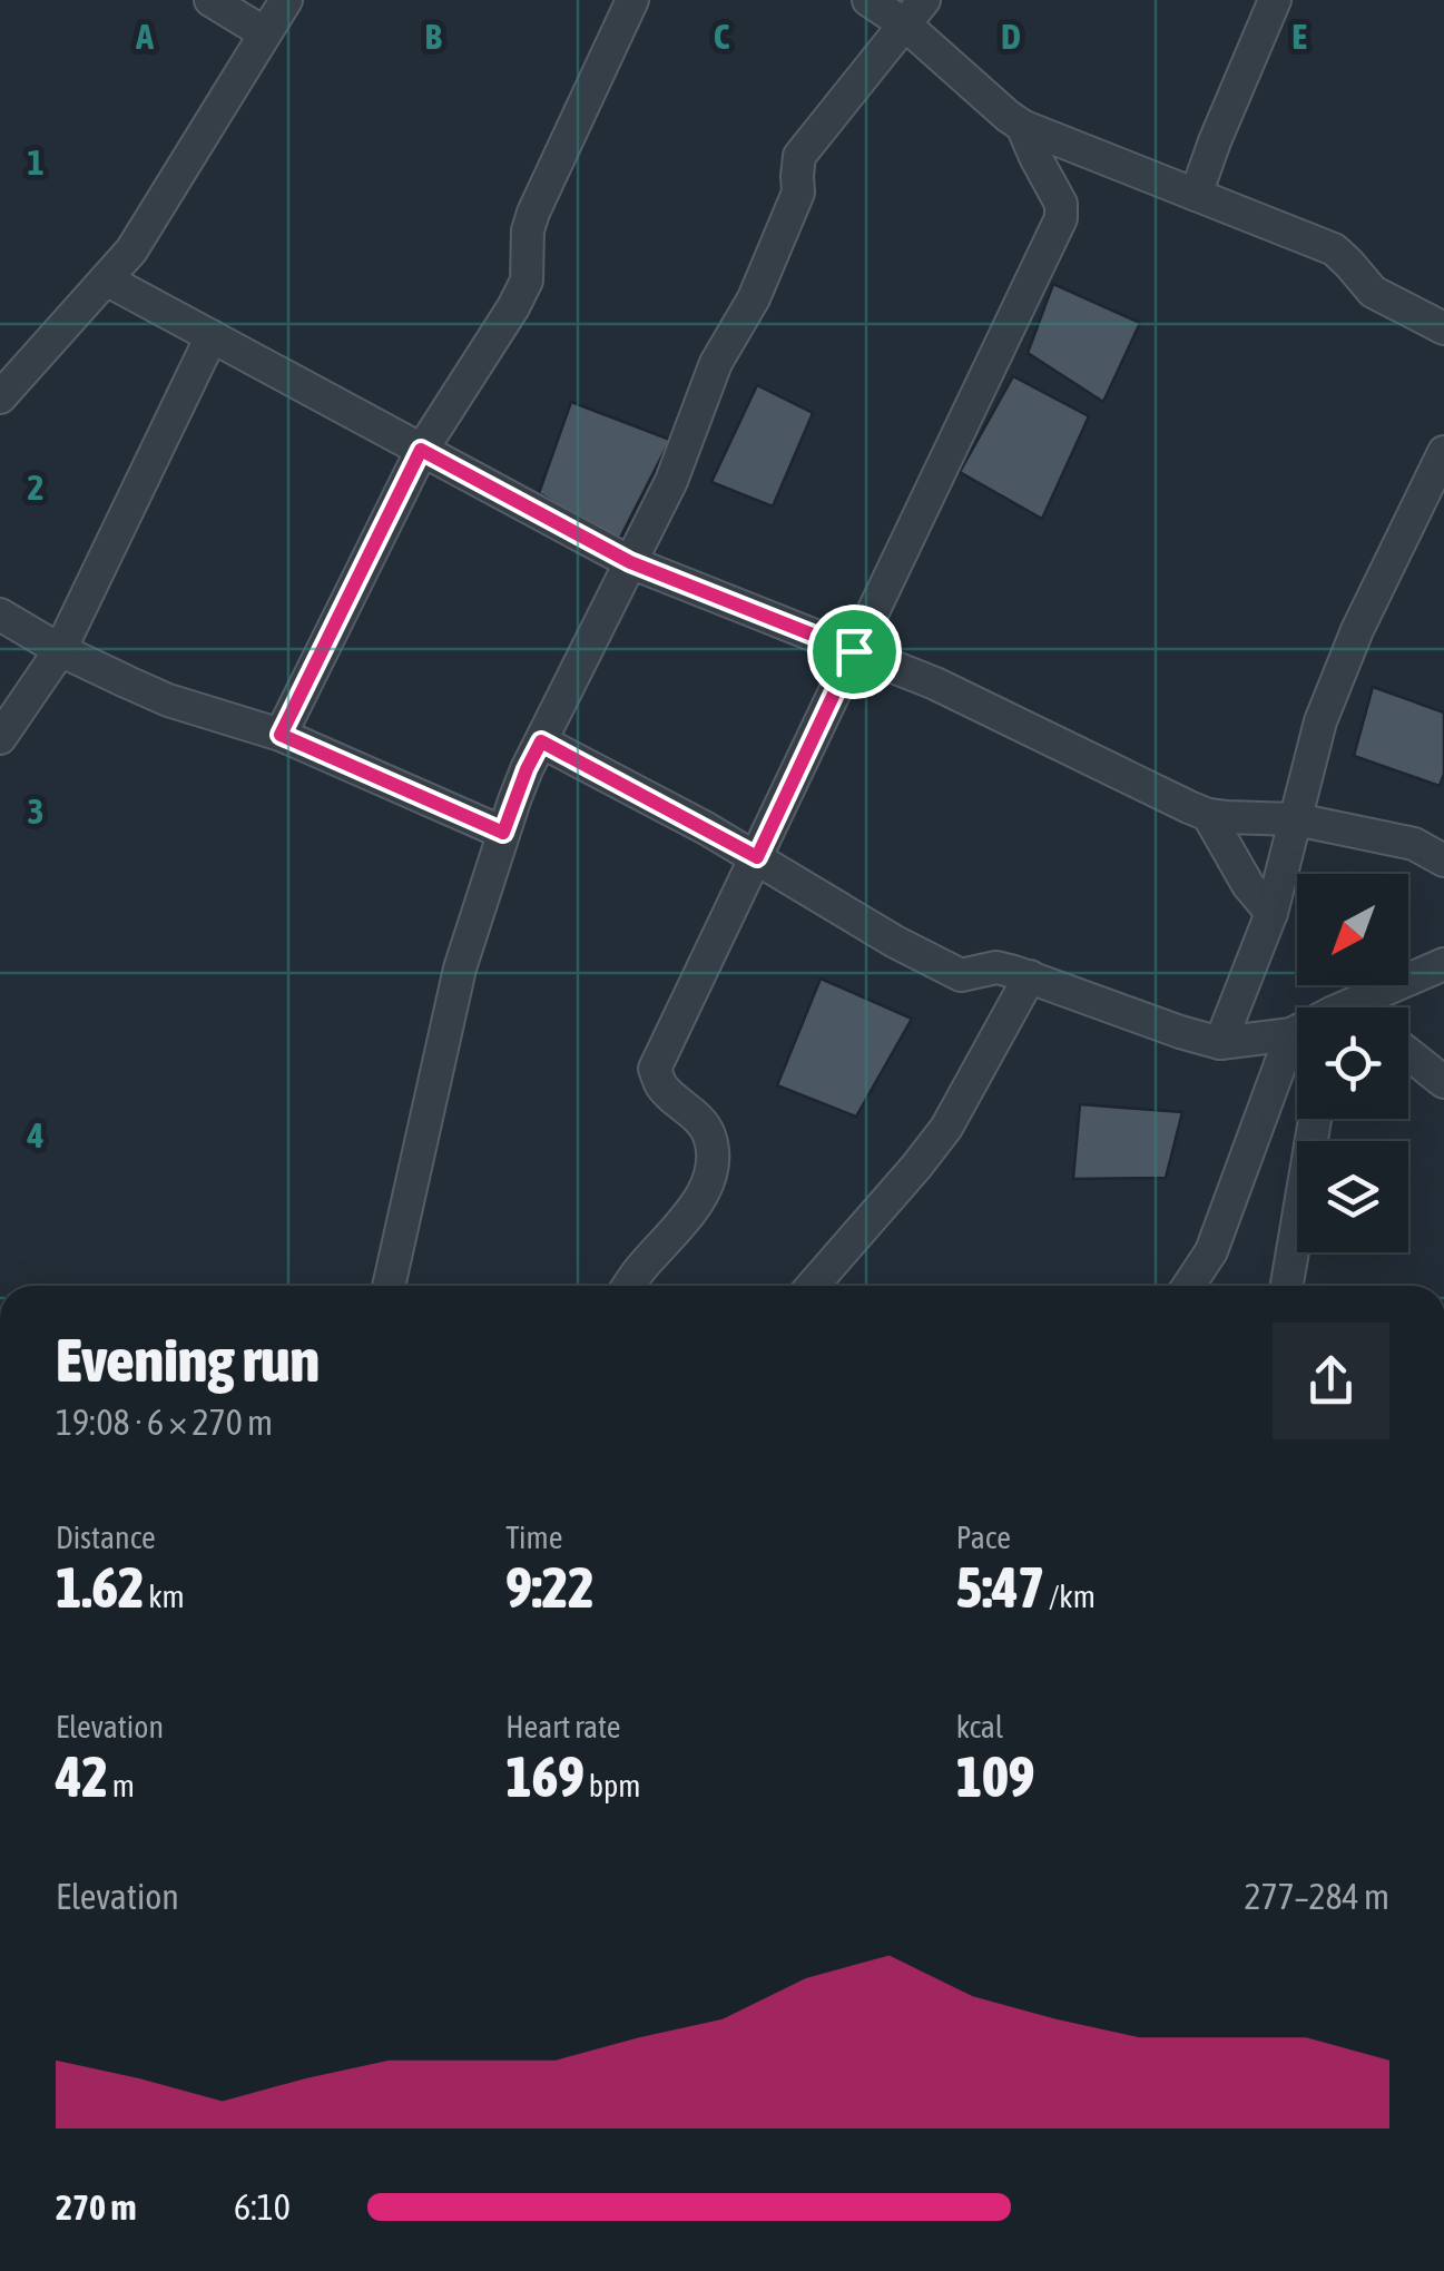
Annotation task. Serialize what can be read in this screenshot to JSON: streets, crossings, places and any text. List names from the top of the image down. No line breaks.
{"north":"bottom left","page":{"heading":["Evening run","19:08 · 6 × 270 m"],"stats":[["Distance","1.62 km"],["Time","9:22"],["Pace","5:47 /km"],["Elevation","42 m"],["Heart rate","169 bpm"],["kcal","109"]],"chart":["Elevation","277–284 m"],"list":[{"name":"270 m","note":"6:10"}]},"grid":{"columns":["A","B","C","D","E"],"rows":["1","2","3","4"]}}
